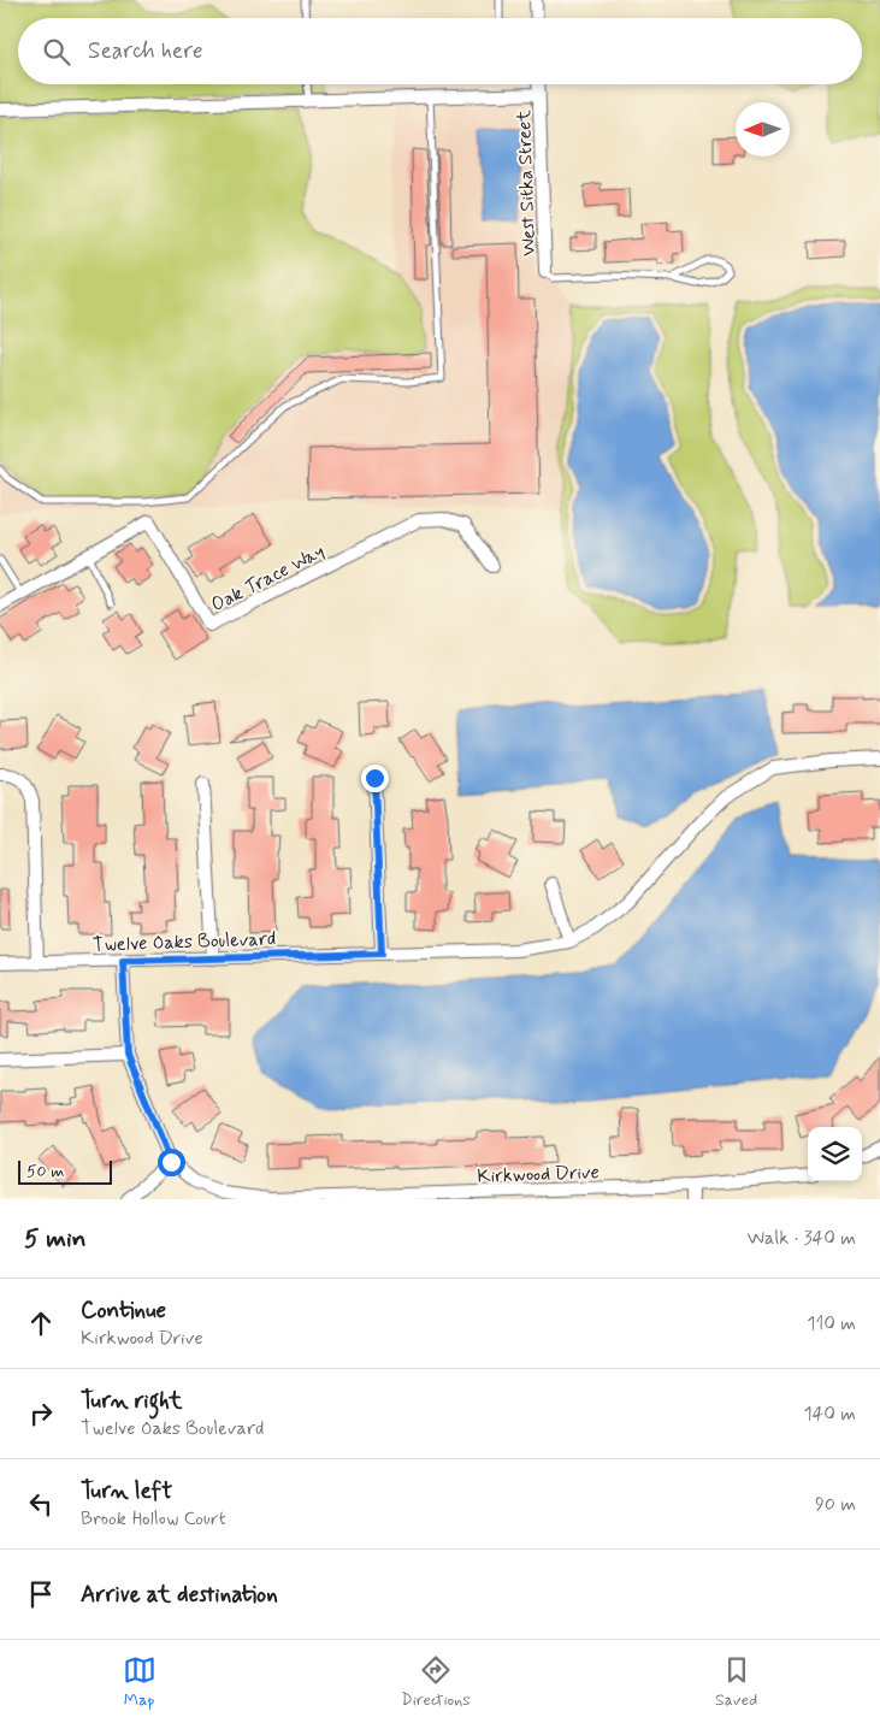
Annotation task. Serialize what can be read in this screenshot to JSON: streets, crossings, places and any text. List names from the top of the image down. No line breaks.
{"streets":{"street":["West Sitka Street","Oak Trace Way","Twelve Oaks Boulevard","Kirkwood Drive"]},"crossings":[["Twelve Oaks Boulevard","Kirkwood Drive"]],"scale_bar":"50 m","north":"left","page":{"search":"Search here","scale":"50 m","heading":["5 min","Walk · 340 m"],"list":[["Continue","Kirkwood Drive","110 m"],["Turn right","Twelve Oaks Boulevard","140 m"],["Turn left","Brook Hollow Court","90 m"],"Arrive at destination"],"nav":["Map","Directions","Saved"]}}
